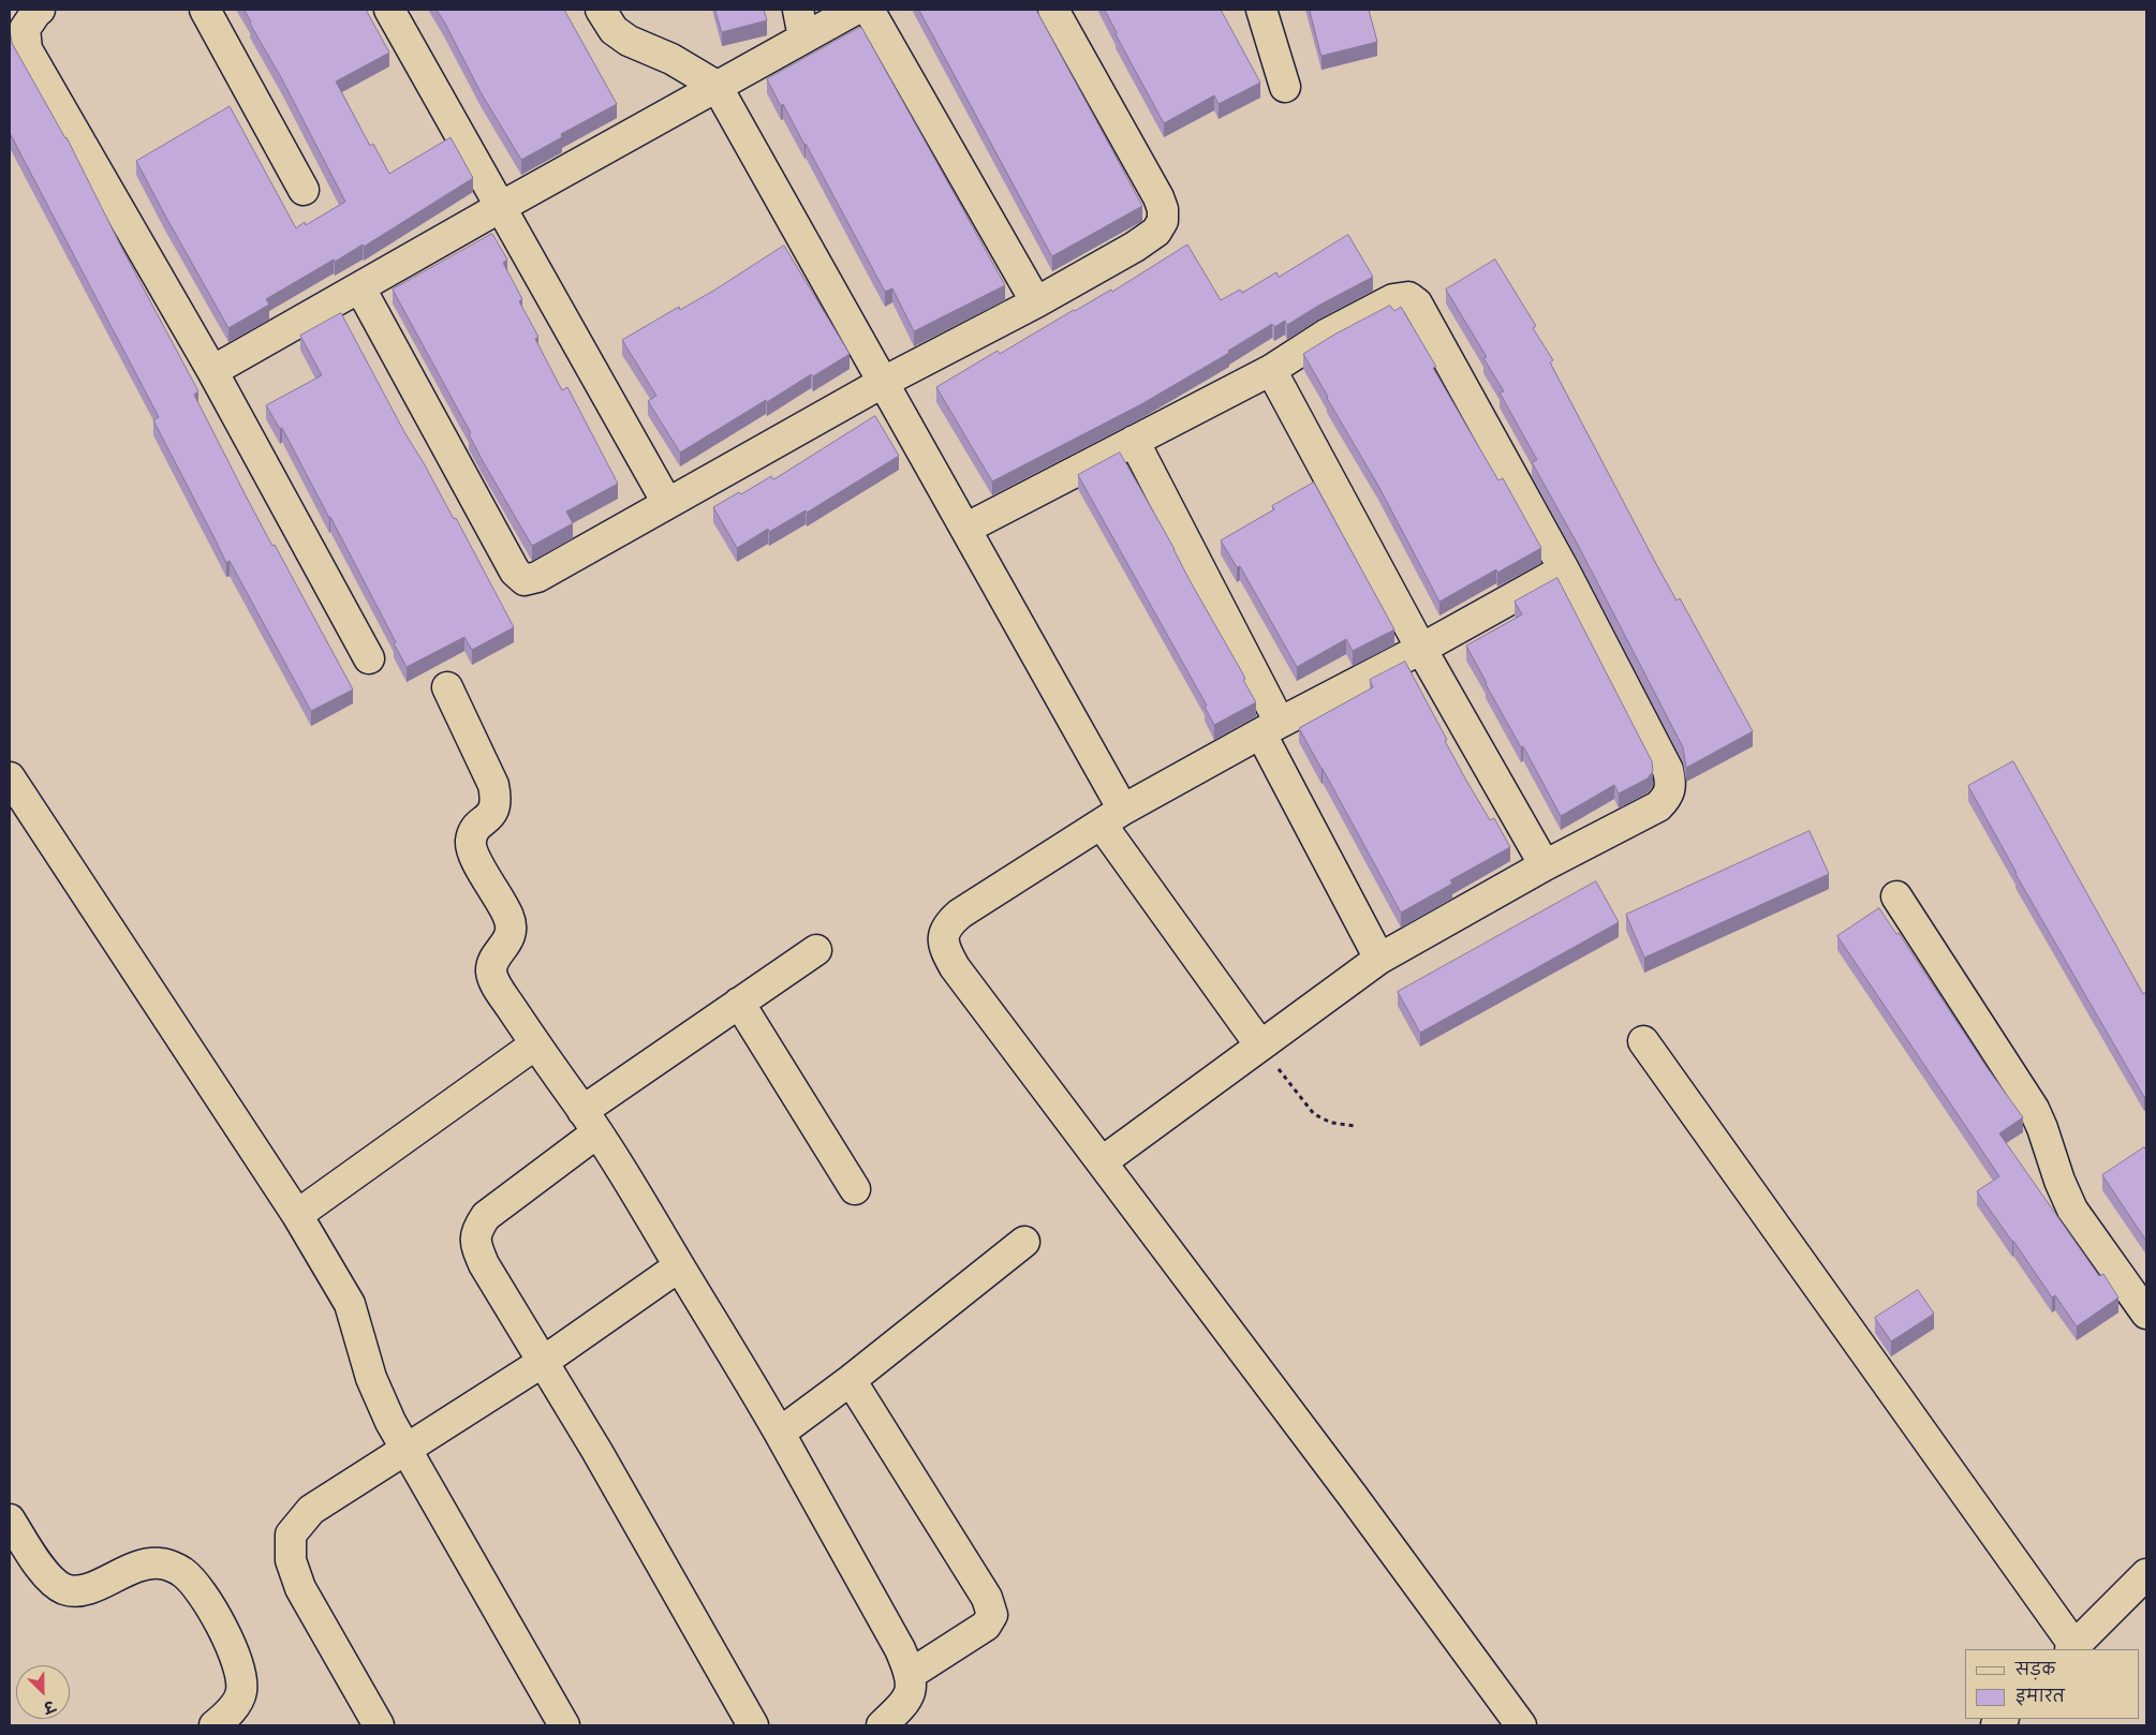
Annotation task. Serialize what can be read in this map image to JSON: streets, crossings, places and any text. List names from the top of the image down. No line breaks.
{"legend":["सड़क","इमारत"],"north":"bottom right"}
